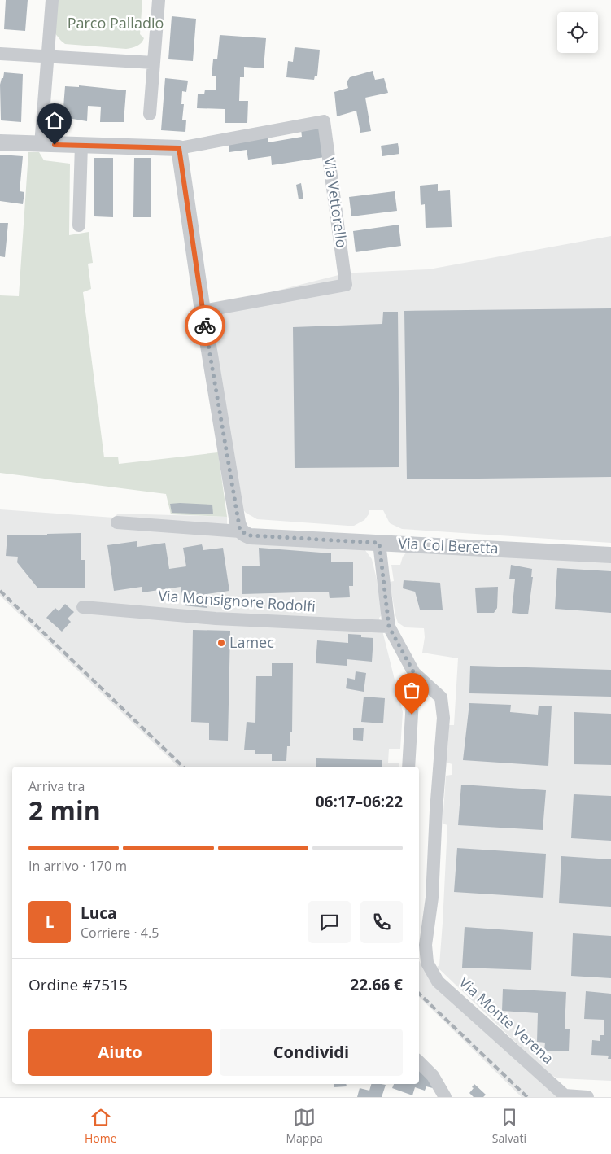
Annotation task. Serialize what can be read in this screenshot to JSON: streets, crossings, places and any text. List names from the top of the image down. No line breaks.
{"streets":{"street":["Via Vettorello","Via Col Beretta","Via Monsignore Rodolfi","Via Monte Verena"]},"crossings":[["Via Monsignore Rodolfi","Via Monte Verena"]],"parks":["Parco Palladio"],"places":["Lamec"],"page":{"heading":["2 min","Arriva tra","06:17–06:22"],"panel":["Luca","Corriere · 4.5","Ordine #7515","22.66 €"],"bar":"In arrivo · 170 m","round":"L","buttons":["Aiuto","Condividi"],"tabs":["Home","Mappa","Salvati"]}}
